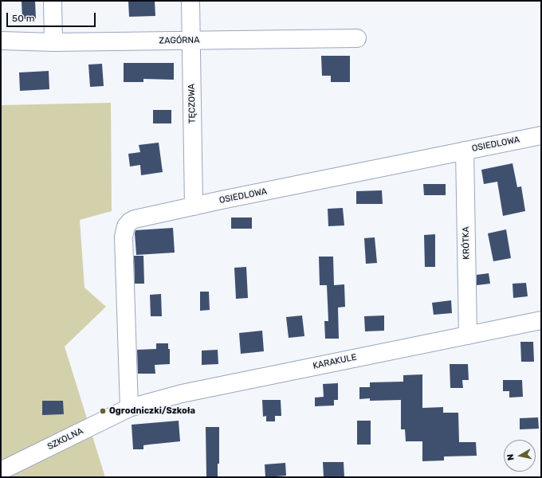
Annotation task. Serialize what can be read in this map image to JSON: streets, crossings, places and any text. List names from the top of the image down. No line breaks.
{"streets":{"street":["ZAGÓRNA","TĘCZOWA","OSIEDLOWA","KRÓTKA","KARAKULE","SZKOLNA"]},"crossings":[["ZAGÓRNA","TĘCZOWA"],["TĘCZOWA","OSIEDLOWA"],["OSIEDLOWA","KRÓTKA"],["OSIEDLOWA","KARAKULE"],["OSIEDLOWA","SZKOLNA"],["KRÓTKA","KARAKULE"],["KARAKULE","SZKOLNA"]],"places":["Ogrodniczki/Szkoła"],"scale_bar":"50 m","north":"left"}
